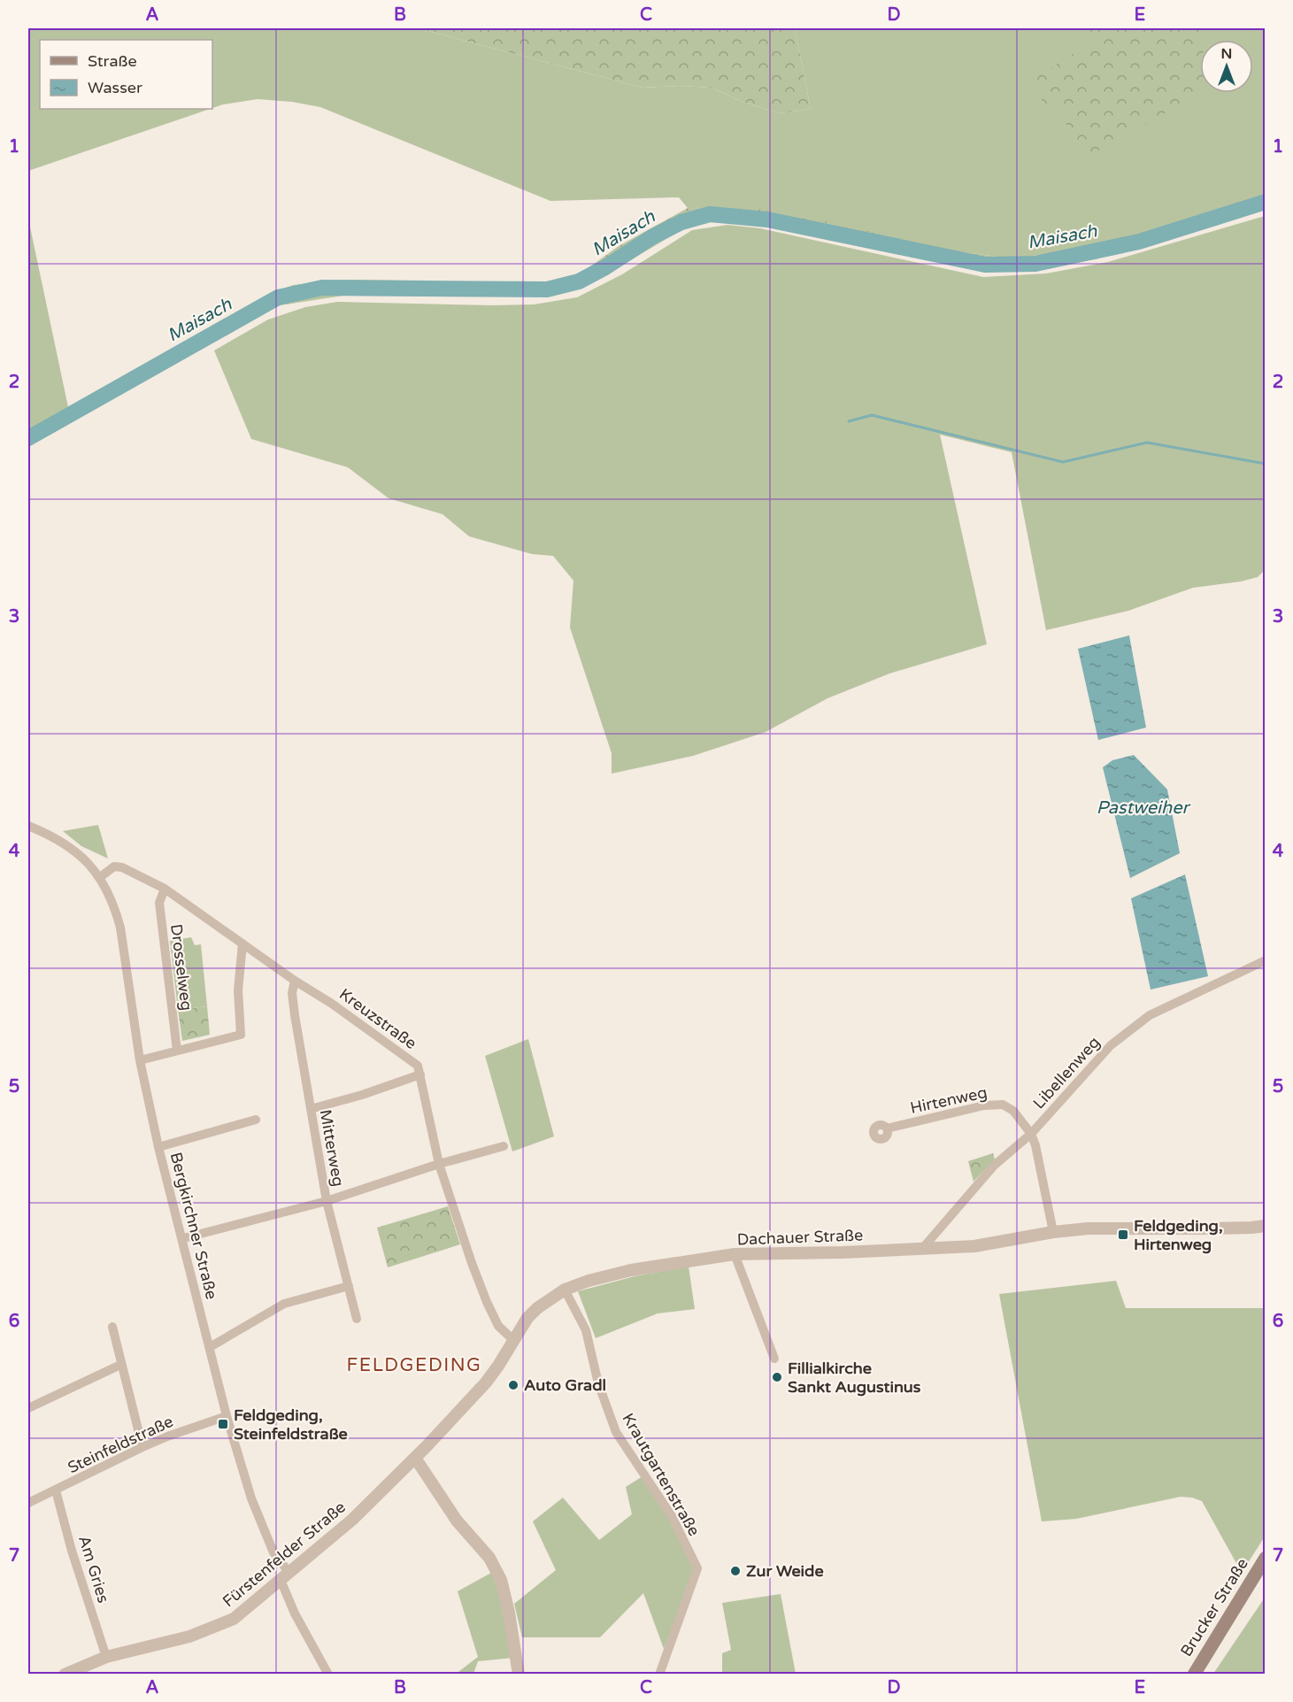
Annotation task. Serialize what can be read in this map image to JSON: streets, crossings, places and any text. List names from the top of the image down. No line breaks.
{"streets":{"main road":["Brucker Straße"],"street":["Drosselweg","Kreuzstraße","Libellenweg","Hirtenweg","Mitterweg","Bergkirchner Straße","Dachauer Straße","Steinfeldstraße","Krautgartenstraße","Fürstenfelder Straße","Am Gries"]},"crossings":[["Drosselweg","Kreuzstraße"],["Kreuzstraße","Mitterweg"],["Kreuzstraße","Bergkirchner Straße"],["Kreuzstraße","Dachauer Straße"],["Libellenweg","Hirtenweg"],["Libellenweg","Dachauer Straße"],["Hirtenweg","Dachauer Straße"],["Bergkirchner Straße","Steinfeldstraße"],["Bergkirchner Straße","Fürstenfelder Straße"],["Dachauer Straße","Krautgartenstraße"],["Dachauer Straße","Fürstenfelder Straße"],["Steinfeldstraße","Am Gries"],["Fürstenfelder Straße","Am Gries"]],"districts":["FELDGEDING"],"water":["Maisach","Pastweiher"],"places":{"transit":["Feldgeding, Hirtenweg","Feldgeding, Steinfeldstraße"],"other":["Fillialkirche Sankt Augustinus","Auto Gradl","Zur Weide"]},"legend":["Straße","Wasser"],"north":"top","grid":{"columns":["A","B","C","D","E"],"rows":["1","2","3","4","5","6","7"]}}
